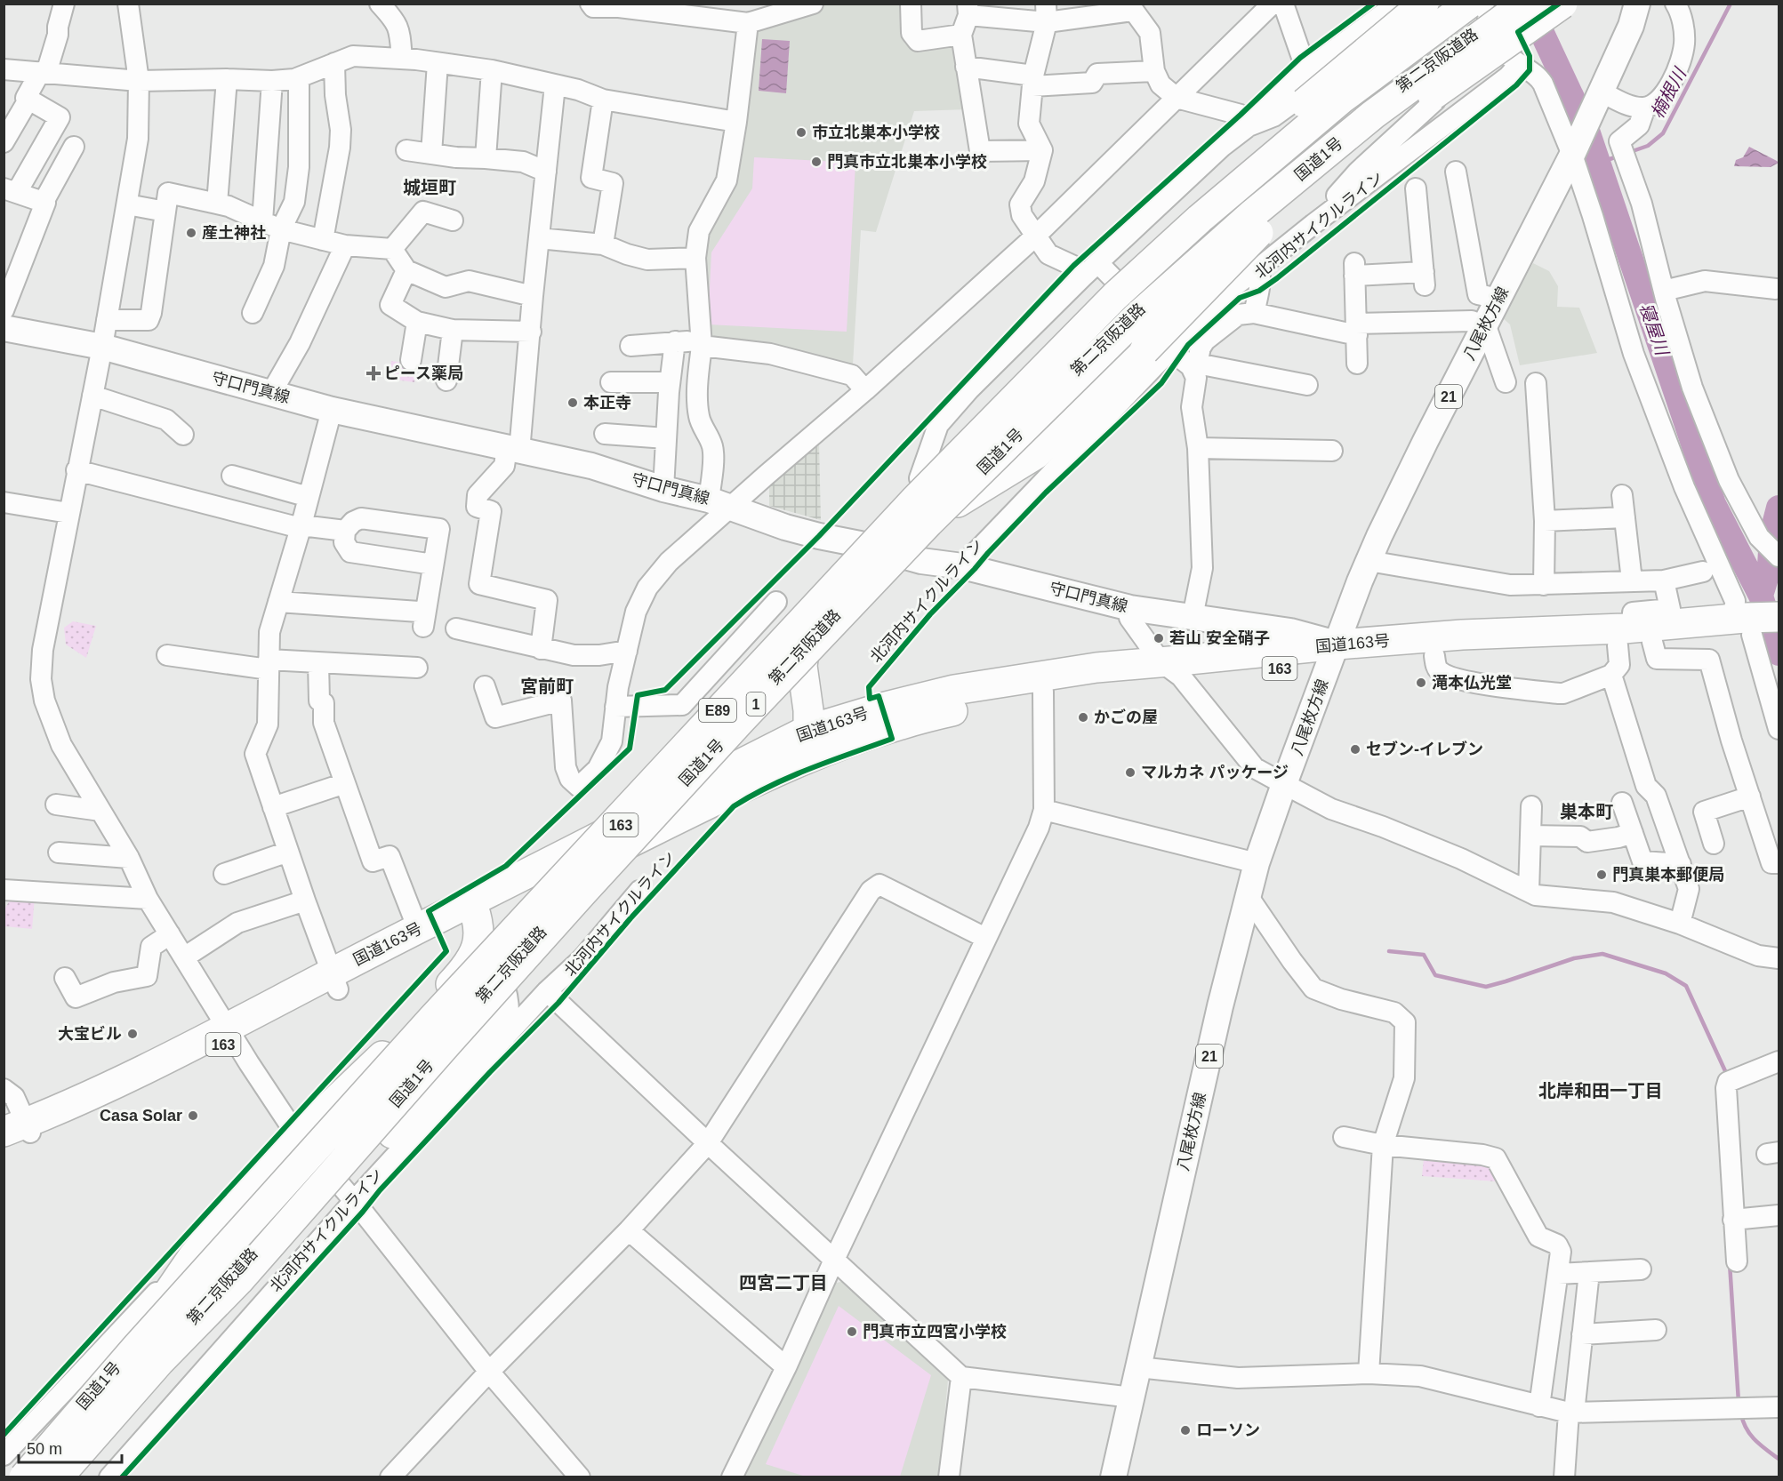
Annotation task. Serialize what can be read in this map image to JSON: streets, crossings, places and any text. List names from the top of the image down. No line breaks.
{"streets":{"highway":["第二京阪道路","国道1号","国道163号","163","1","E89"],"main road":["八尾枚方線","守口門真線","21"],"cycle path":["北河内サイクルライン"]},"crossings":[["八尾枚方線","国道163号"],["守口門真線","国道163号"]],"districts":["城垣町","宮前町","巣本町","北岸和田一丁目","四宮二丁目"],"water":["楠根川","寝屋川"],"places":{"other":["市立北巣本小学校","門真市立北巣本小学校","産土神社","本正寺","若山 安全硝子","滝本仏光堂","かごの屋","セブン-イレブン","マルカネ パッケージ","門真巣本郵便局","大宝ビル","Casa Solar","門真市立四宮小学校","ローソン"],"health":["ピース薬局"]},"scale_bar":"50 m"}
